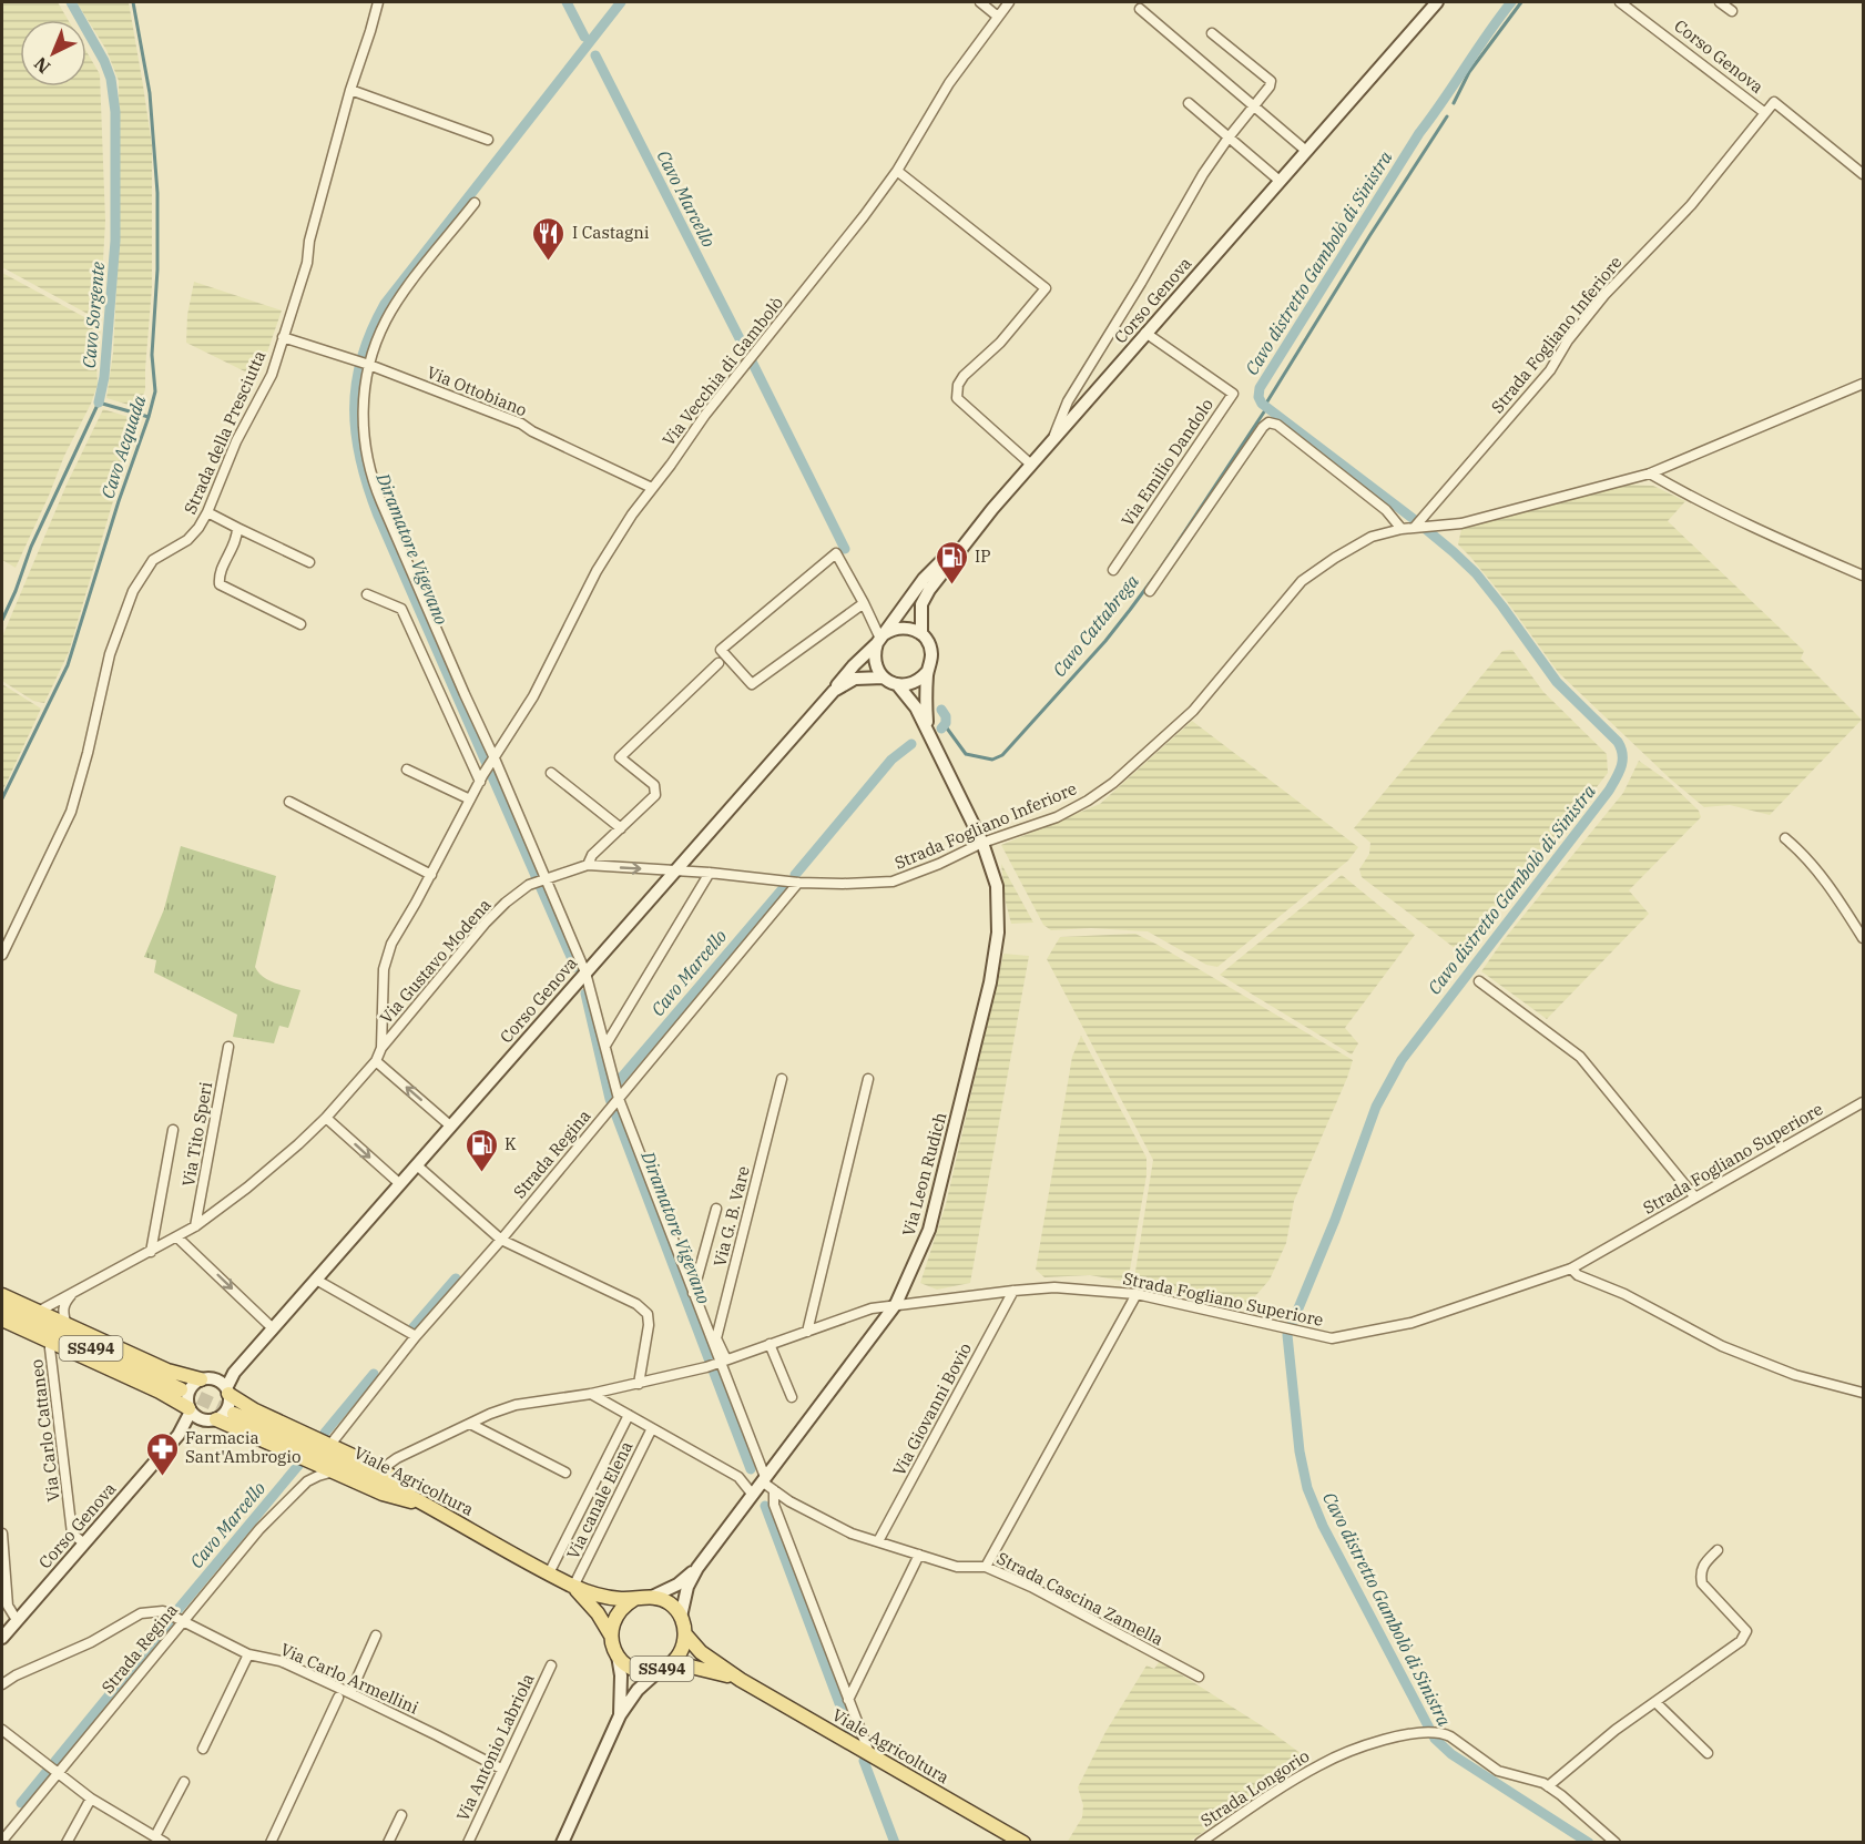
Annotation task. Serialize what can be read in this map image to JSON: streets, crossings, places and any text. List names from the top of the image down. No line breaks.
{"streets":{"main road":["Corso Genova","Via Leon Rudich","SS494","Viale Agricoltura"],"street":["Strada Fogliano Inferiore","Via Vecchia di Gambolò","Via Ottobiano","Strada della Presciutta","Via Emilio Dandolo","Via Gustavo Modena","Via Tito Speri","Strada Regina","Strada Fogliano Superiore","Via G. B. Vare","Via Giovanni Bovio","Via Carlo Cattaneo","Via canale Elena","Strada Cascina Zamella","Via Carlo Armellini","Via Antonio Labriola","Strada Longorio"]},"crossings":[["Corso Genova","Strada Fogliano Inferiore"],["Corso Genova","Via Emilio Dandolo"],["Corso Genova","Via Gustavo Modena"],["Corso Genova","Via Leon Rudich"],["Corso Genova","Via Carlo Cattaneo"],["Strada Fogliano Inferiore","Via Gustavo Modena"],["Strada Fogliano Inferiore","Strada Regina"],["Strada Fogliano Inferiore","Via Leon Rudich"],["Via Vecchia di Gambolò","Via Ottobiano"],["Via Vecchia di Gambolò","Via Gustavo Modena"],["Via Ottobiano","Strada della Presciutta"],["Strada Regina","Via Carlo Armellini"],["Strada Fogliano Superiore","Via Leon Rudich"],["Strada Fogliano Superiore","Via G. B. Vare"],["Strada Fogliano Superiore","Via Giovanni Bovio"],["Via Leon Rudich","Strada Cascina Zamella"],["SS494","Viale Agricoltura"],["Via Giovanni Bovio","Strada Cascina Zamella"],["Viale Agricoltura","Via canale Elena"],["Via Carlo Armellini","Via Antonio Labriola"]],"water":["Cavo Marcello","Cavo distretto Gambolò di Sinistra","Cavo Sorgente","Cavo Acquada","Diramatore Vigevano","Cavo Cattabrega"],"places":{"restaurant":["I Castagni"],"fuel station":["IP","K"],"pharmacy":["Farmacia Sant'Ambrogio"]},"north":"bottom left"}
